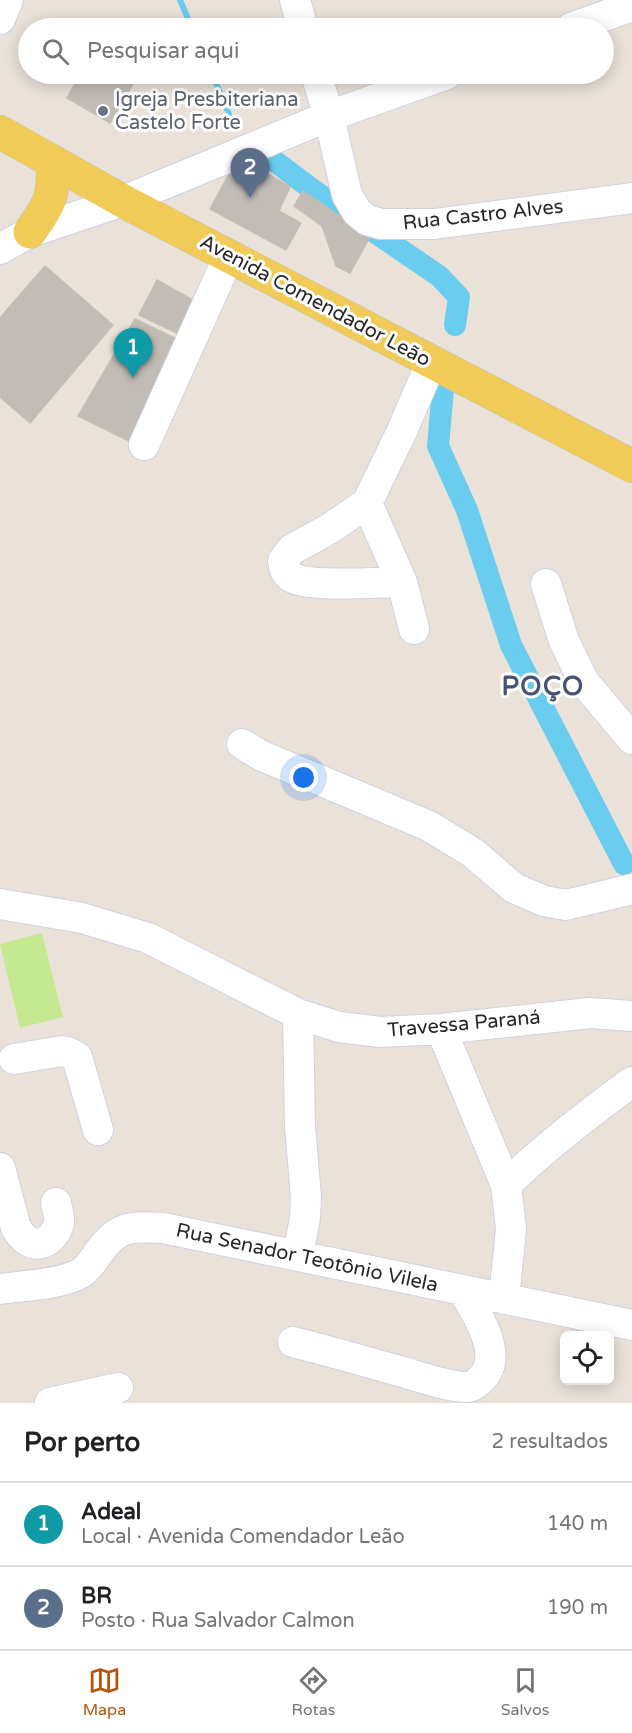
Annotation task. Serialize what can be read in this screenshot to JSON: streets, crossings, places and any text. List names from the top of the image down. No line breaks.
{"streets":{"main road":["Avenida Comendador Leão"],"street":["Rua Castro Alves","Travessa Paraná","Rua Senador Teotônio Vilela"]},"districts":["POÇO"],"places":["Igreja Presbiteriana Castelo Forte"],"page":{"search":"Pesquisar aqui","pins":["2","1"],"heading":["Por perto","2 resultados"],"list":[{"mark":"1","name":"Adeal","note":"Local · Avenida Comendador Leão","value":"140 m"},{"mark":"2","name":"BR","note":"Posto · Rua Salvador Calmon","value":"190 m"}],"nav":["Mapa","Rotas","Salvos"]}}
